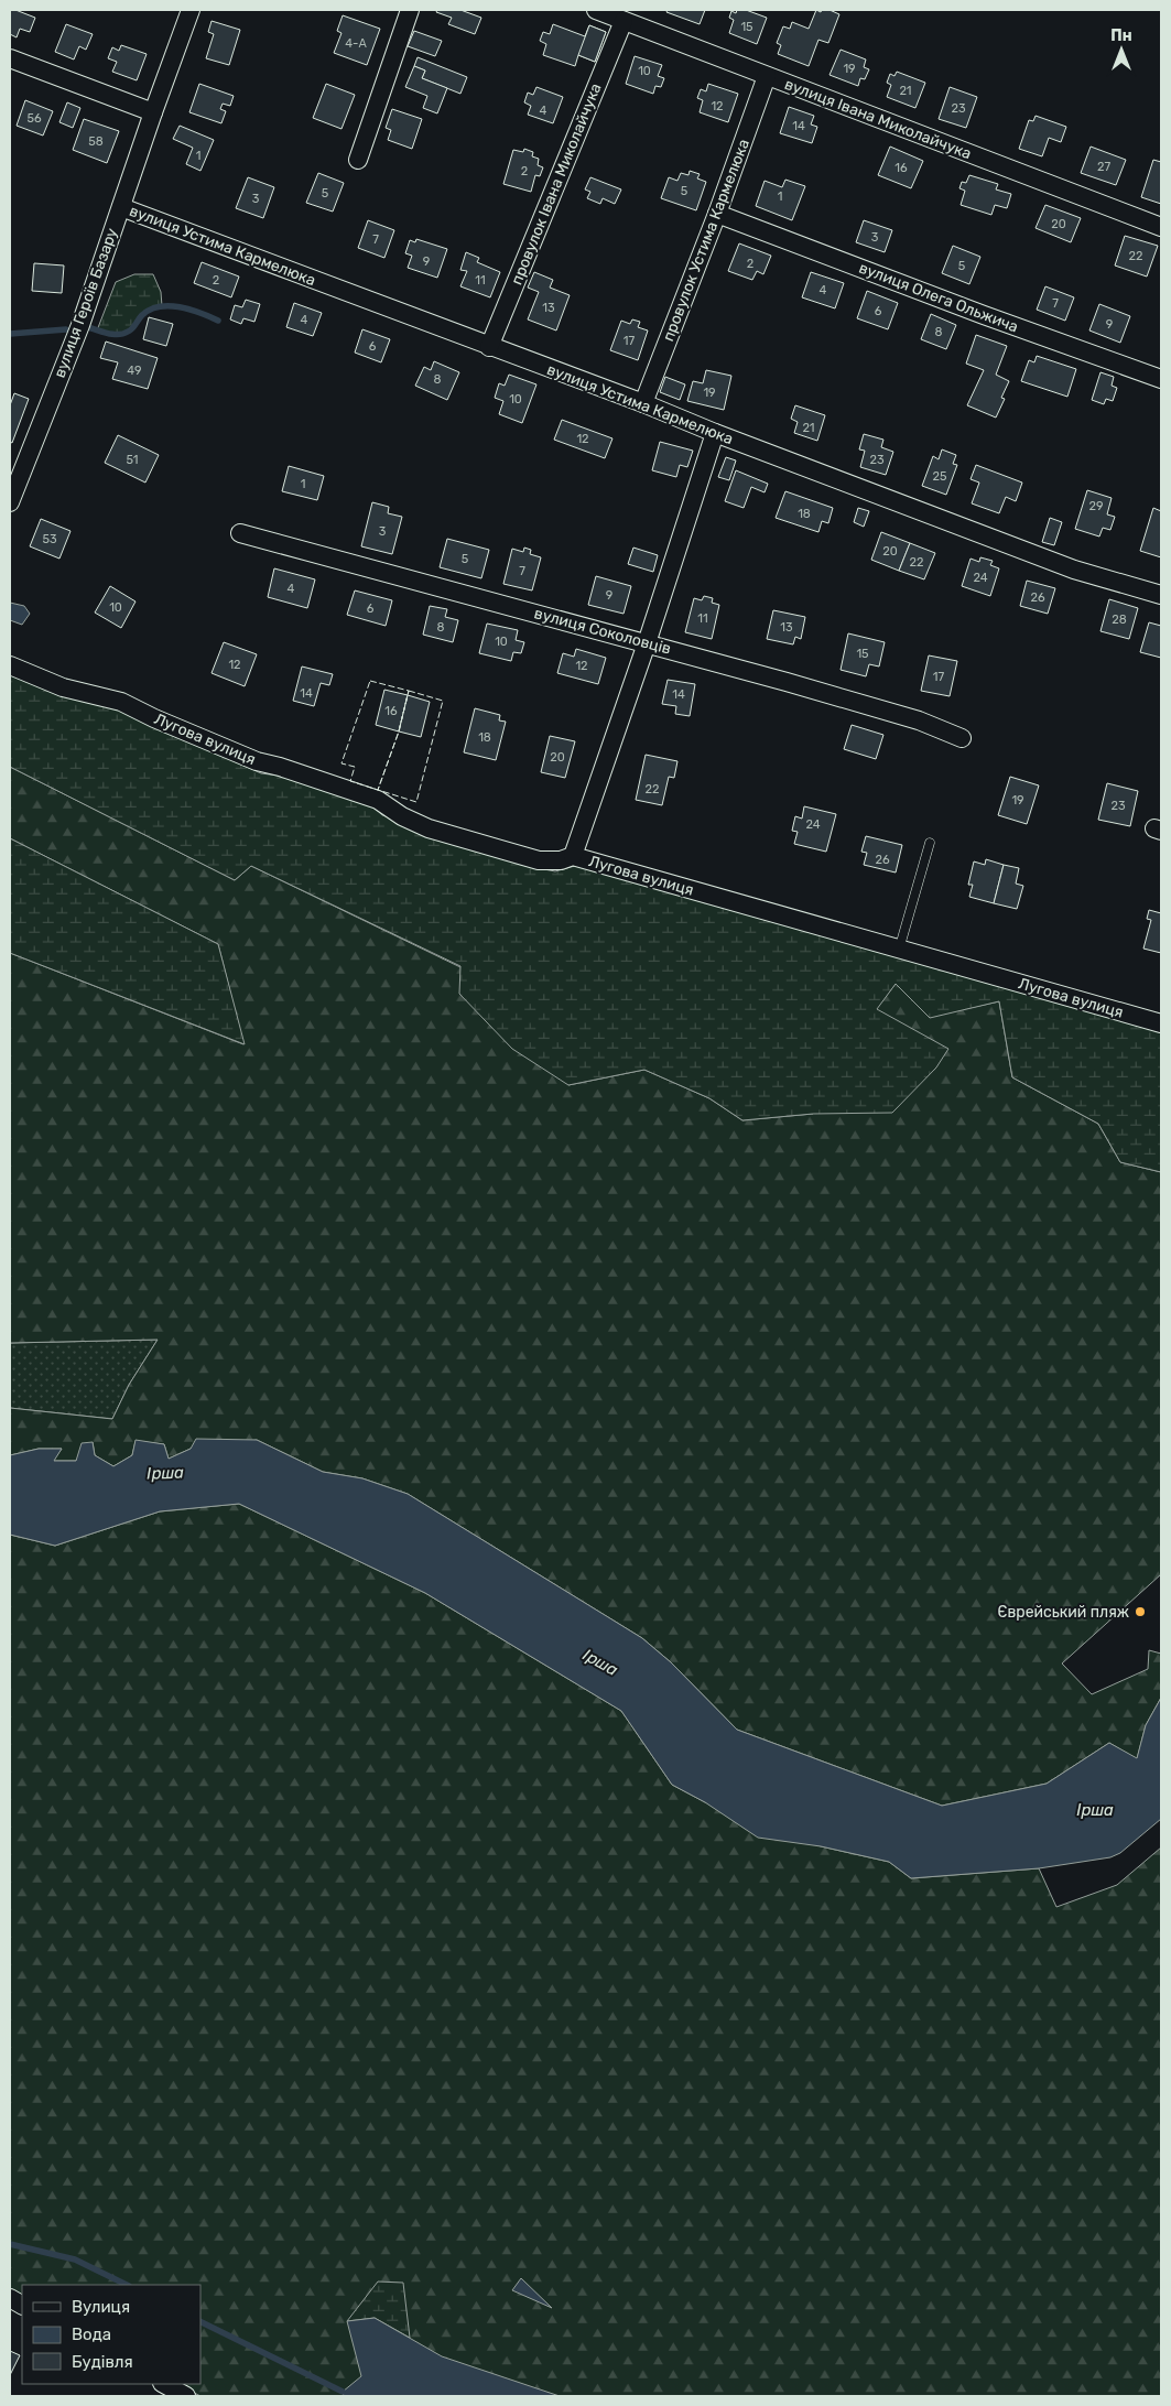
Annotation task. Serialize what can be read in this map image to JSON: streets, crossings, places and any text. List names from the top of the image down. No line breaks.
{"streets":{"street":["вулиця Івана Миколайчука","провулок Івана Миколайчука","провулок Устима Кармелюка","вулиця Устима Кармелюка","вулиця Олега Ольжича","вулиця Героїв Базару","вулиця Соколовців","Лугова вулиця"]},"crossings":[["вулиця Івана Миколайчука","провулок Івана Миколайчука"],["вулиця Івана Миколайчука","провулок Устима Кармелюка"],["провулок Івана Миколайчука","вулиця Устима Кармелюка"],["провулок Устима Кармелюка","вулиця Устима Кармелюка"],["провулок Устима Кармелюка","вулиця Олега Ольжича"],["вулиця Устима Кармелюка","вулиця Героїв Базару"]],"water":["Ірша"],"places":["Єврейський пляж"],"house_numbers":["15","4-А","19","10","21","12","23","4","56","14","58","1","27","16","2","5","5","1","3","20","3","7","22","9","2","5","2","11","4","7","13","6","4","9","8","17","6","49","8","19","10","21","12","51","23","25","1","29","18","3","53","20","5","22","7","24","4","9","26","10","6","11","28","8","13","10","15","12","12","17","14","14","16","18","20","22","19","23","24","26"],"legend":["Вулиця","Вода","Будівля"],"north":"top"}
